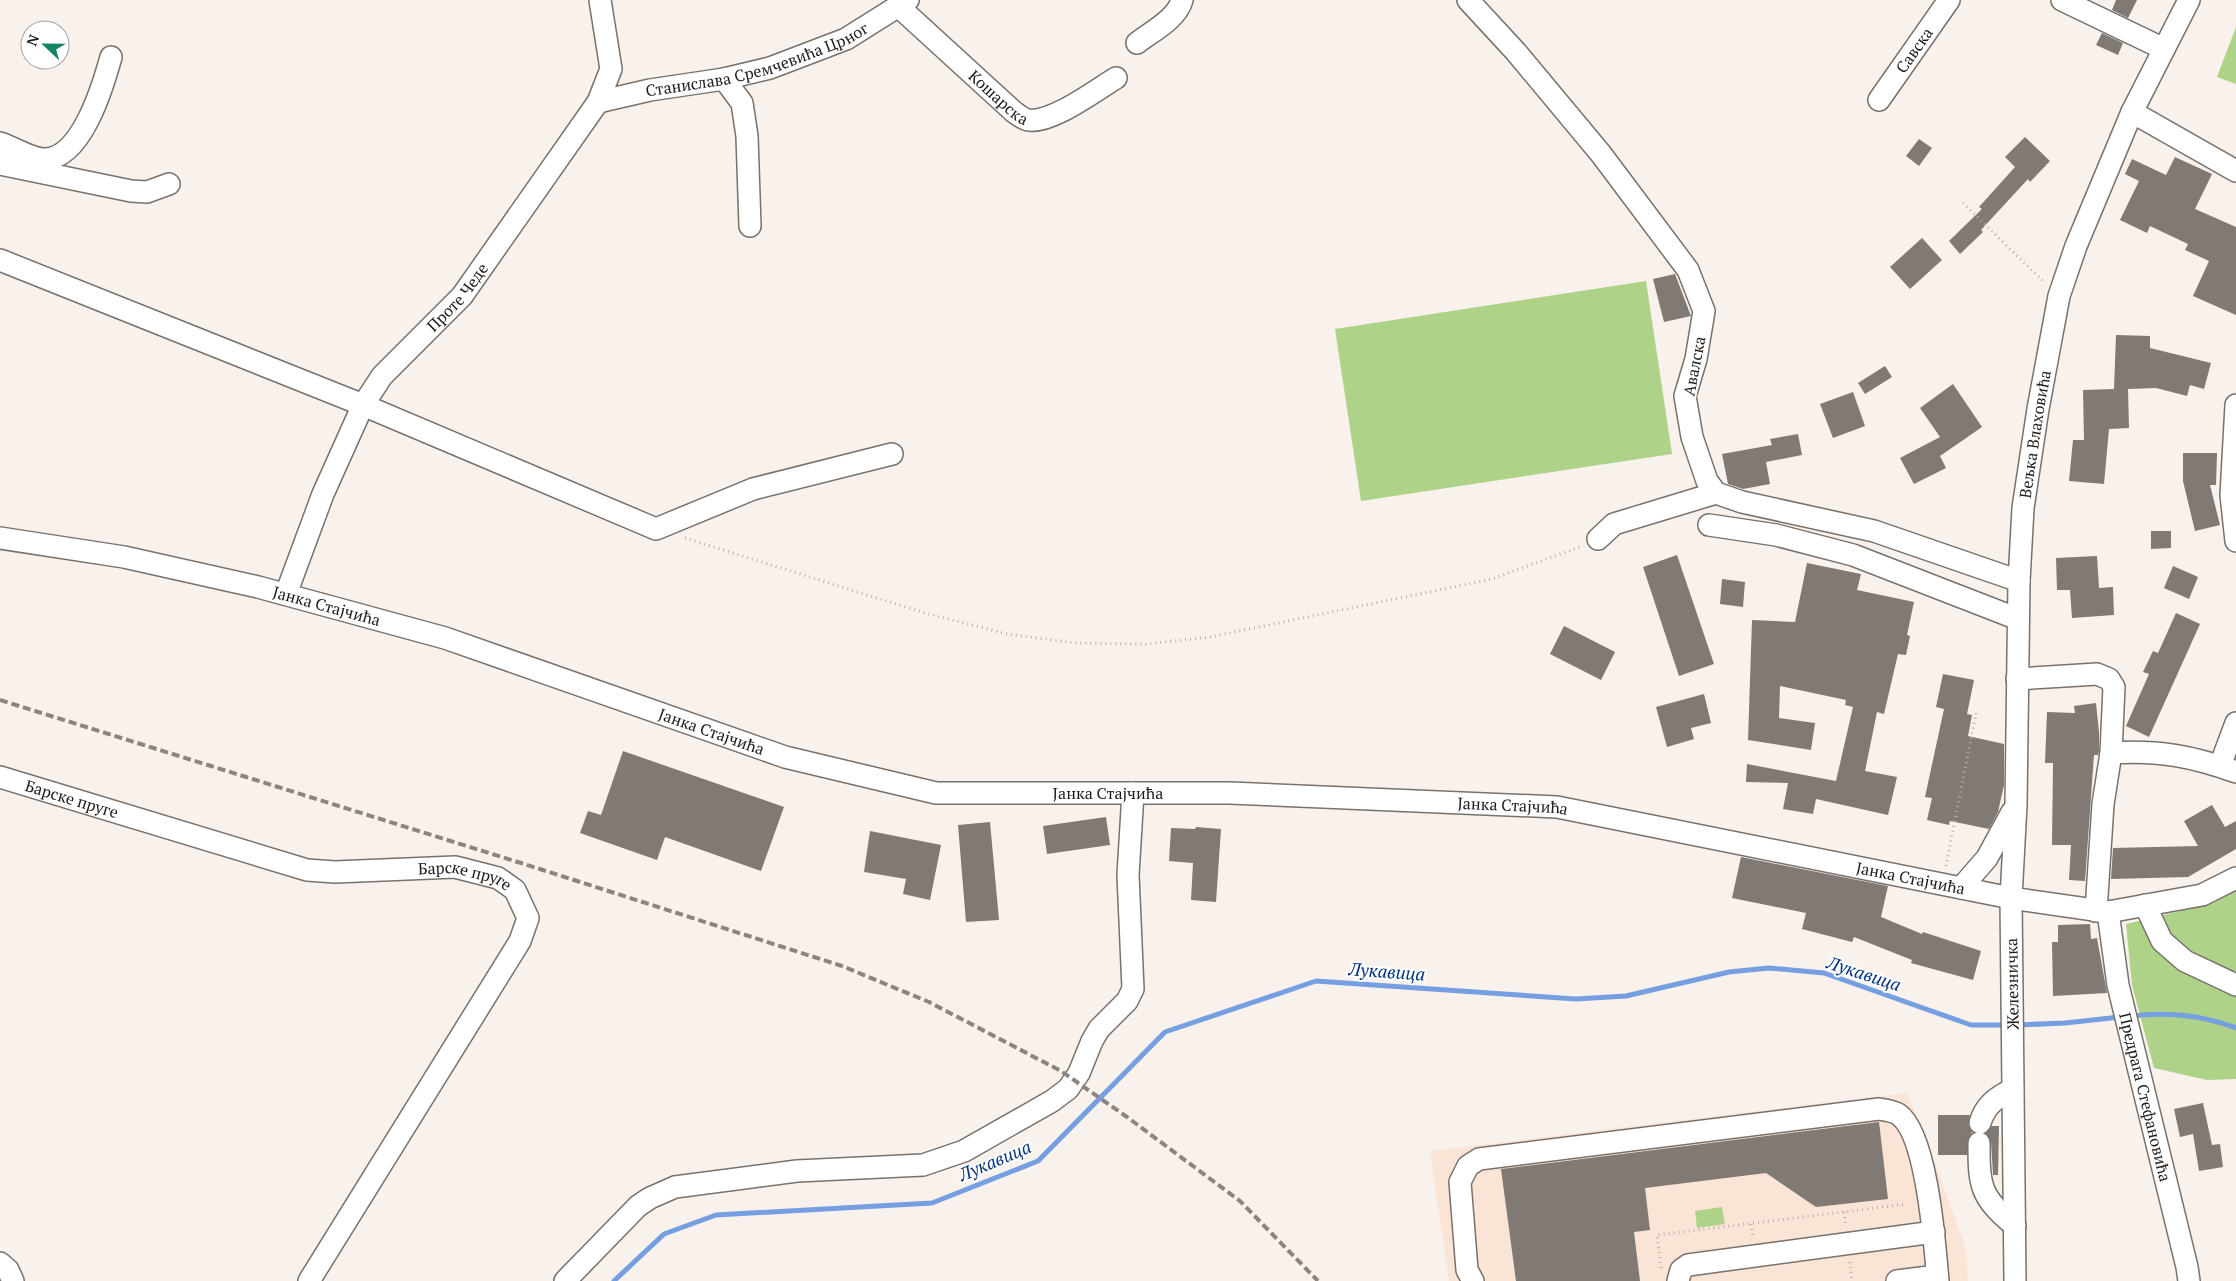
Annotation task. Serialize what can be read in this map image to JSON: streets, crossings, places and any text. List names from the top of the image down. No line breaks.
{"streets":{"street":["Савска","Станислава Сремчевића Црног","Кошарска","Проте Чеде","Авалска","Вељка Влаховића","Јанка Стајчића","Барске пруге","Железничка","Предрага Стефановића"]},"crossings":[["Станислава Сремчевића Црног","Кошарска"],["Станислава Сремчевића Црног","Проте Чеде"],["Проте Чеде","Јанка Стајчића"],["Вељка Влаховића","Јанка Стајчића"],["Вељка Влаховића","Железничка"],["Вељка Влаховића","Предрага Стефановића"],["Јанка Стајчића","Железничка"],["Јанка Стајчића","Предрага Стефановића"]],"water":["Лукавица"],"north":"left"}
